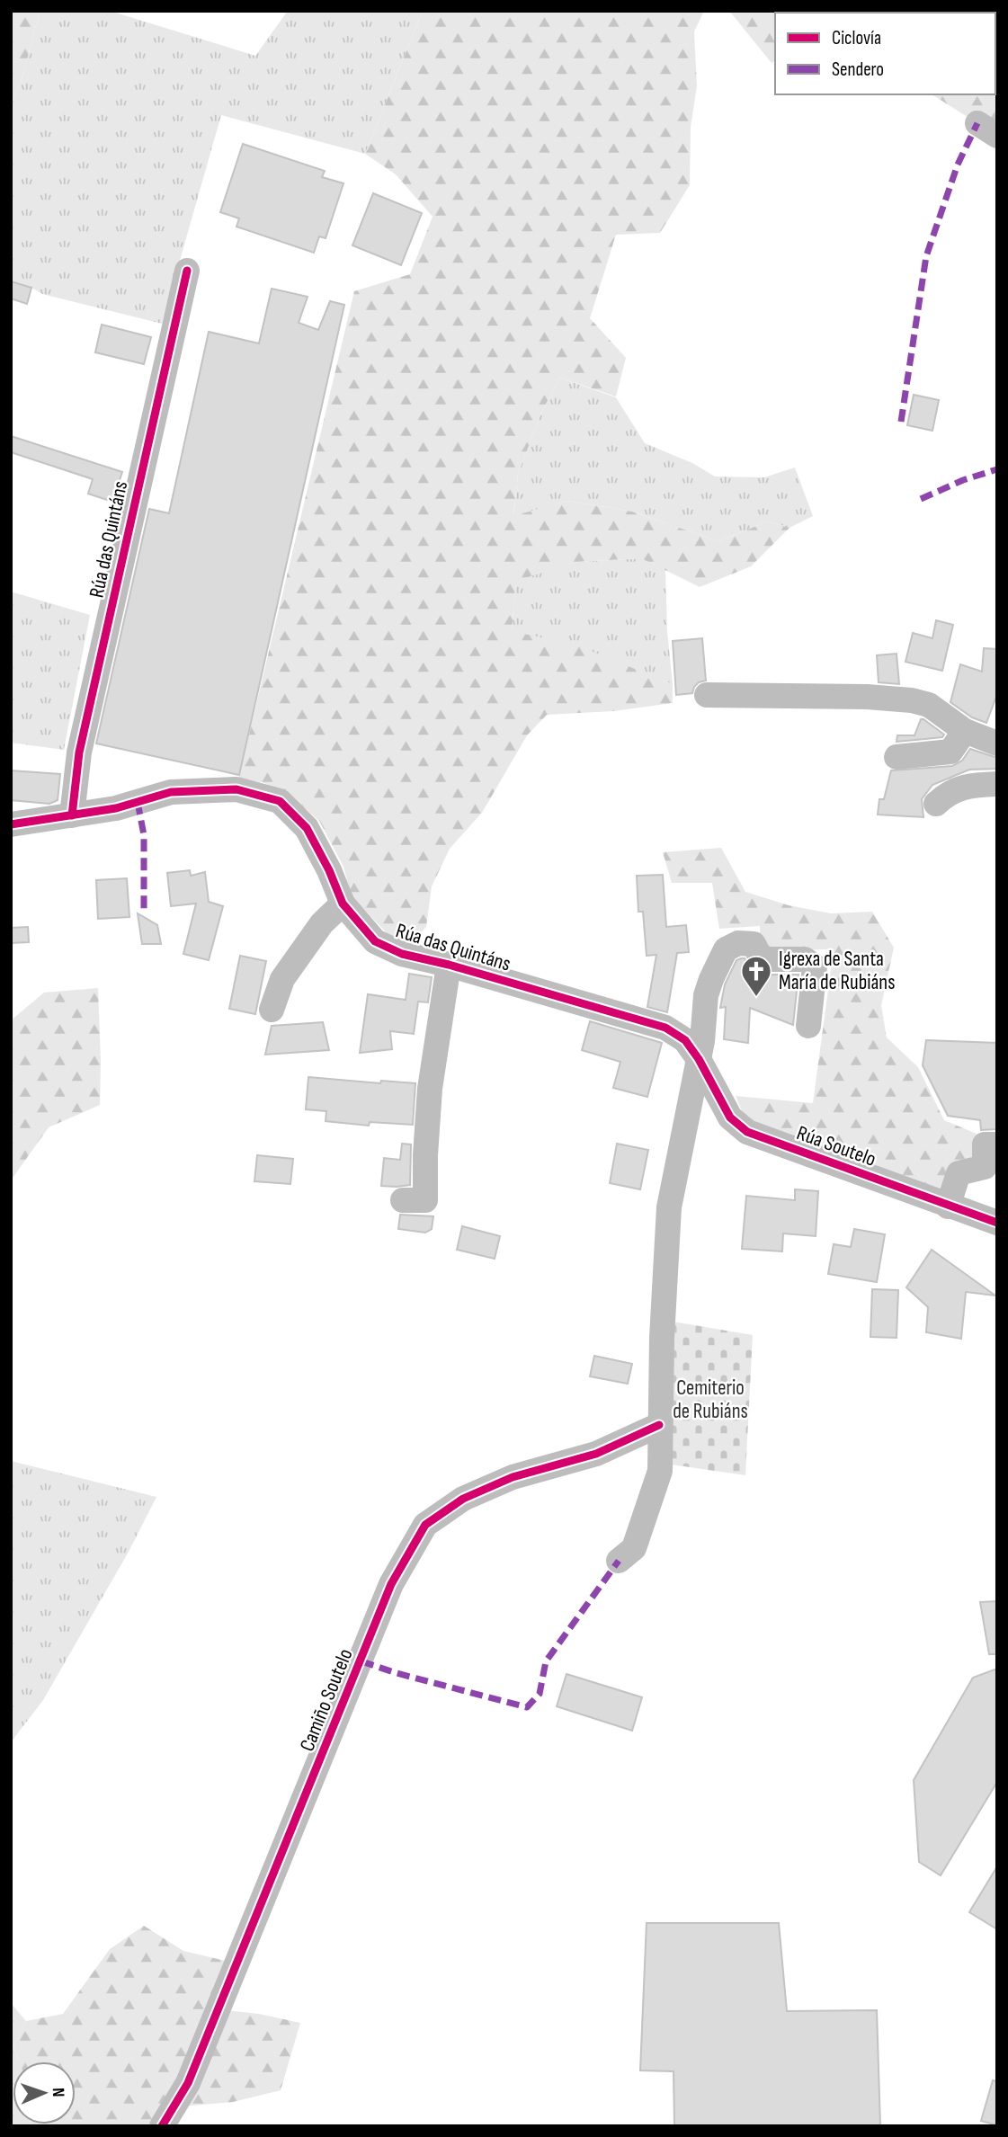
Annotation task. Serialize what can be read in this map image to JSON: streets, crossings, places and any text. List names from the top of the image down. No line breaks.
{"streets":{"street":["Rúa das Quintáns","Rúa Soutelo","Camiño Soutelo"]},"crossings":[["Rúa das Quintáns","Rúa Soutelo"]],"parks":["Cemiterio de Rubiáns"],"places":{"church":["Igrexa de Santa María de Rubiáns"]},"legend":["Ciclovía","Sendero"],"north":"right"}
